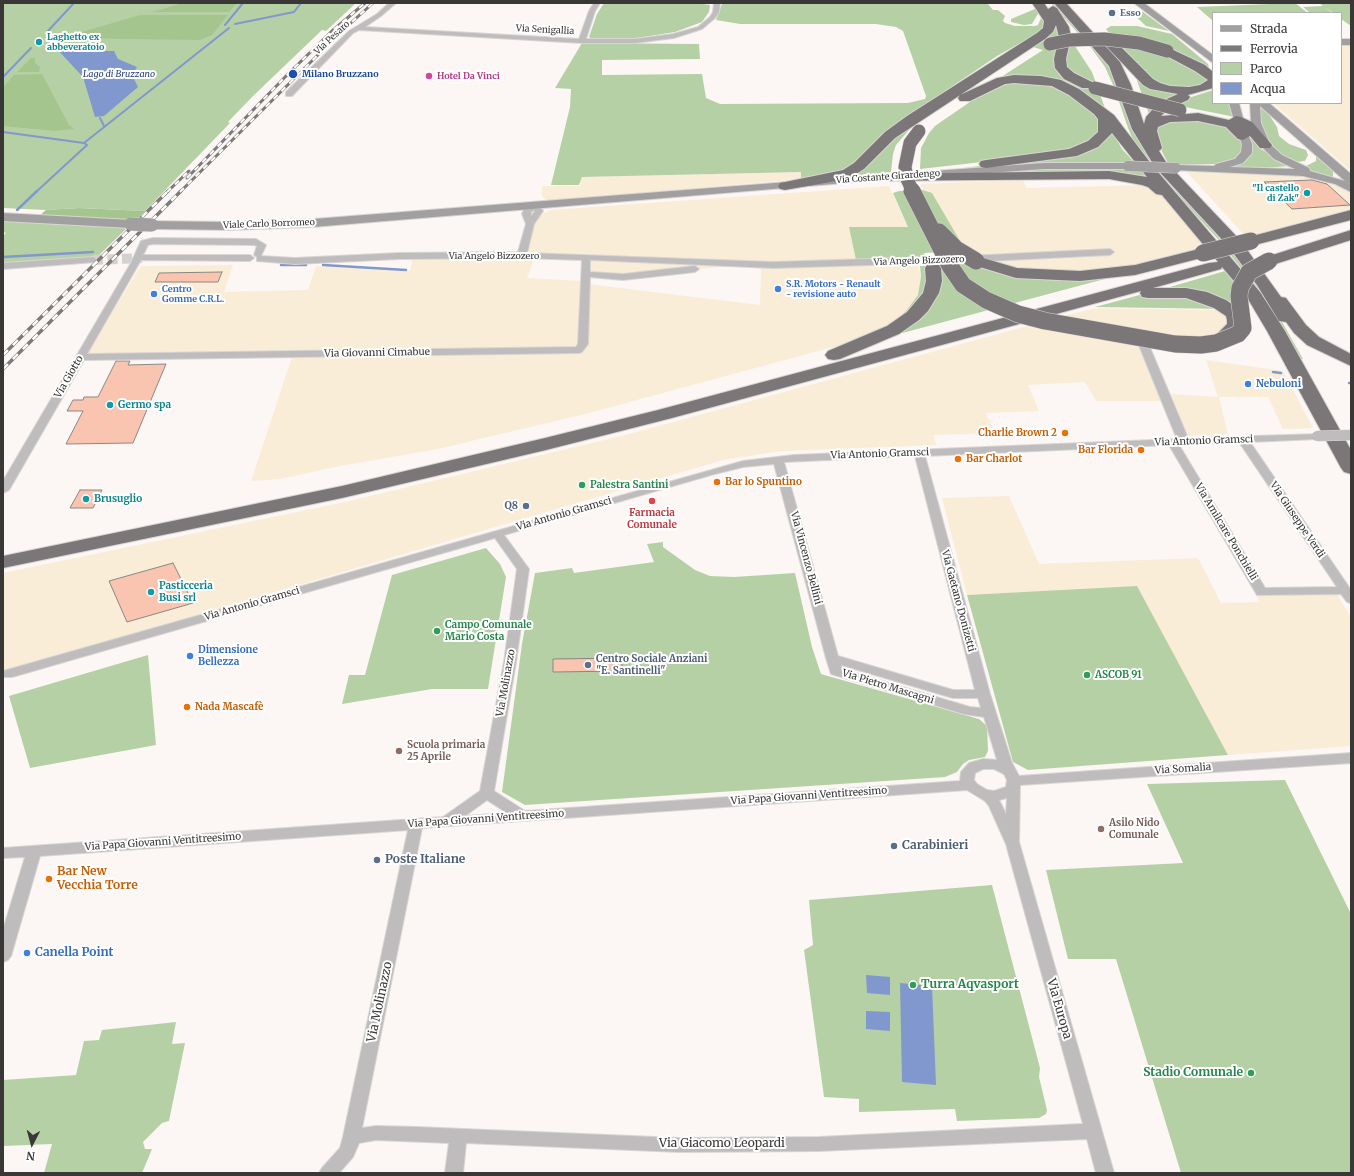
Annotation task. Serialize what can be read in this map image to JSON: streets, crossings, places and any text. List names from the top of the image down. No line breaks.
{"streets":{"street":["Via Senigallia","Via Pesaro","Via Costante Girardengo","Viale Carlo Borromeo","Via Angelo Bizzozero","Via Giovanni Cimabue","Via Giotto","Via Antonio Gramsci","Via Giuseppe Verdi","Via Amilcare Ponchielli","Via Vincenzo Bellini","Via Gaetano Donizetti","Via Molinazzo","Via Pietro Mascagni","Via Somalia","Via Papa Giovanni Ventitreesimo","Via Europa","Via Giacomo Leopardi"]},"crossings":[["Via Senigallia","Via Pesaro"],["Via Costante Girardengo","Viale Carlo Borromeo"],["Via Angelo Bizzozero","Via Giovanni Cimabue"],["Via Angelo Bizzozero","Via Giotto"],["Via Giovanni Cimabue","Via Giotto"],["Via Antonio Gramsci","Via Giuseppe Verdi"],["Via Antonio Gramsci","Via Amilcare Ponchielli"],["Via Antonio Gramsci","Via Vincenzo Bellini"],["Via Antonio Gramsci","Via Gaetano Donizetti"],["Via Antonio Gramsci","Via Molinazzo"],["Via Giuseppe Verdi","Via Amilcare Ponchielli"],["Via Vincenzo Bellini","Via Pietro Mascagni"],["Via Gaetano Donizetti","Via Pietro Mascagni"],["Via Gaetano Donizetti","Via Somalia"],["Via Gaetano Donizetti","Via Papa Giovanni Ventitreesimo"],["Via Gaetano Donizetti","Via Europa"],["Via Molinazzo","Via Papa Giovanni Ventitreesimo"],["Via Molinazzo","Via Giacomo Leopardi"],["Via Somalia","Via Papa Giovanni Ventitreesimo"],["Via Somalia","Via Europa"],["Via Papa Giovanni Ventitreesimo","Via Europa"],["Via Europa","Via Giacomo Leopardi"]],"water":["Lago di Bruzzano"],"places":["Esso","Laghetto ex abbeveratoio","Milano Bruzzano","Hotel Da Vinci","\"Il castello di Zak\"","S.R. Motors - Renault - revisione auto","Centro Gomme C.R.L.","Nebuloni","Germo spa","Charlie Brown 2","Bar Florida","Bar Charlot","Bar lo Spuntino","Palestra Santini","Brusuglio","Farmacia Comunale","Q8","Pasticceria Busi srl","Campo Comunale Mario Costa","Dimensione Bellezza","Centro Sociale Anziani \"E. Santinelli\"","ASCOB 91","Nada Mascafè","Scuola primaria 25 Aprile","Asilo Nido Comunale","Carabinieri","Poste Italiane","Bar New Vecchia Torre","Canella Point","Turra Aqvasport","Stadio Comunale"],"legend":["Strada","Ferrovia","Parco","Acqua"],"north":"bottom"}
